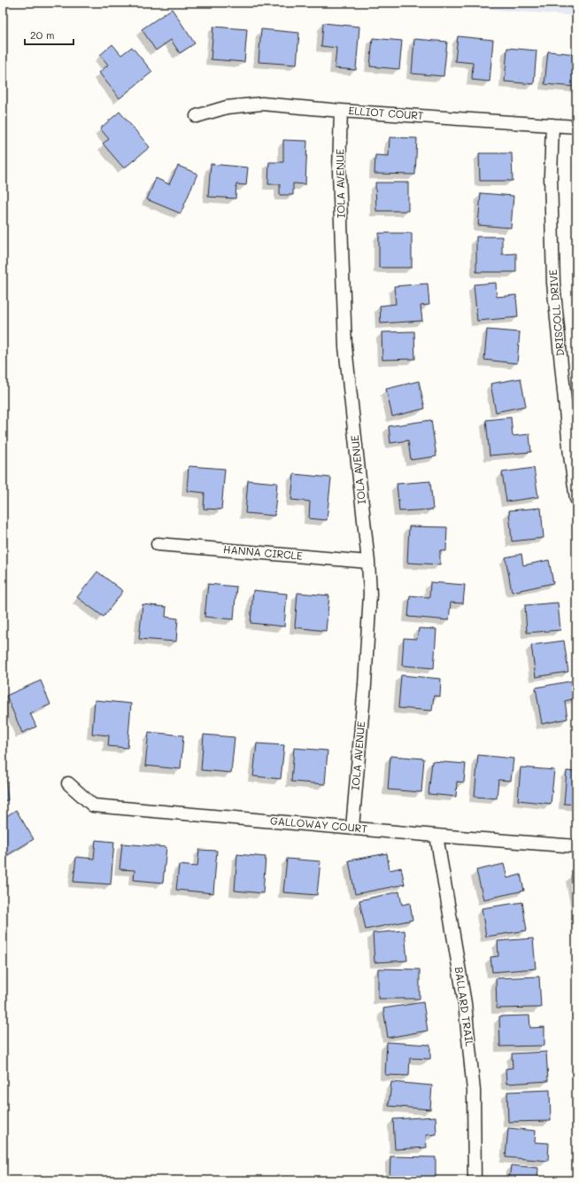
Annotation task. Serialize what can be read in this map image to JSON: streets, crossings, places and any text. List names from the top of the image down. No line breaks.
{"streets":{"street":["ELLIOT COURT","IOLA AVENUE","DRISCOLL DRIVE","HANNA CIRCLE","GALLOWAY COURT","BALLARD TRAIL"]},"crossings":[["ELLIOT COURT","IOLA AVENUE"],["ELLIOT COURT","DRISCOLL DRIVE"],["IOLA AVENUE","HANNA CIRCLE"],["IOLA AVENUE","GALLOWAY COURT"],["GALLOWAY COURT","BALLARD TRAIL"]],"scale_bar":"20 m"}
